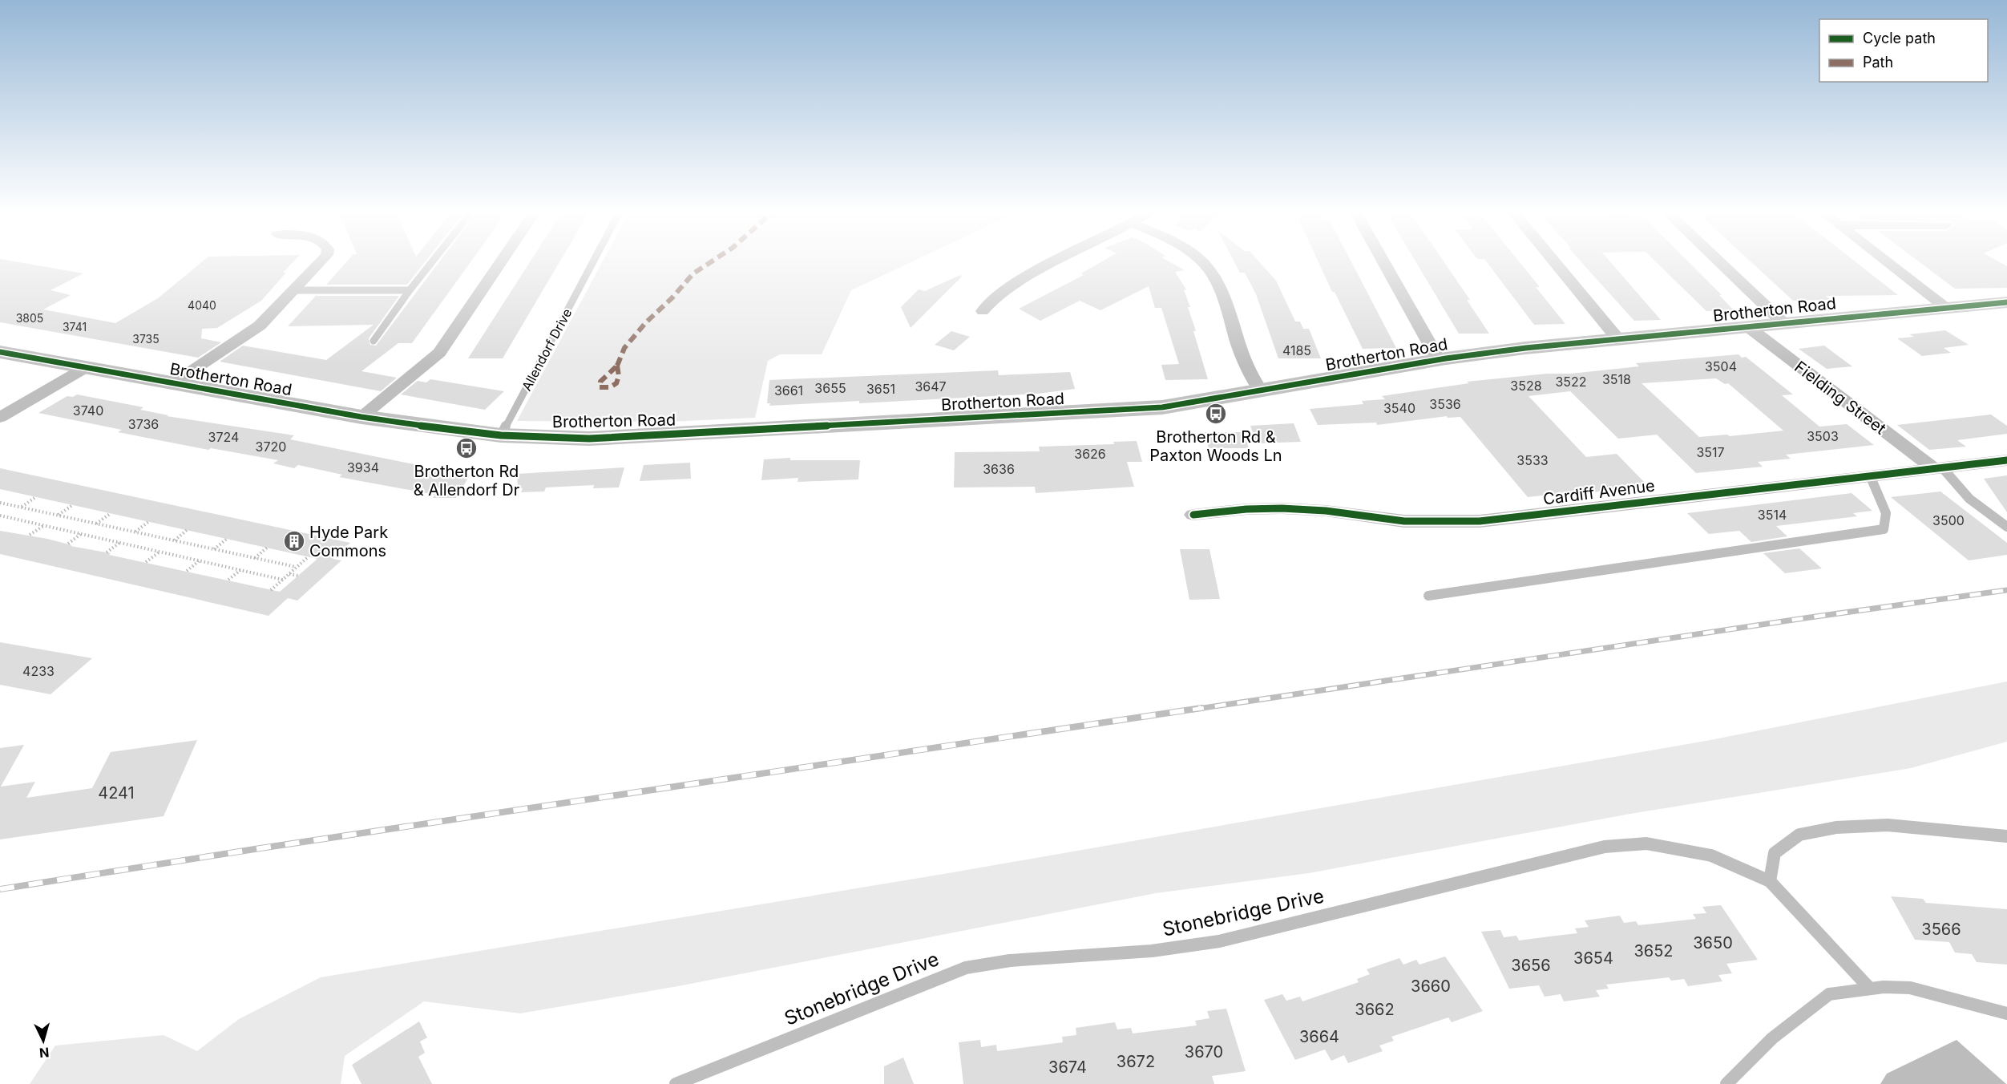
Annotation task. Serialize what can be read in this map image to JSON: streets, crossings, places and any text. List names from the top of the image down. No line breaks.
{"streets":{"street":["Brotherton Road","Fielding Street","Cardiff Avenue"],"lane":["Allendorf Drive","Stonebridge Drive"]},"crossings":[["Brotherton Road","Allendorf Drive"],["Brotherton Road","Fielding Street"],["Fielding Street","Cardiff Avenue"]],"places":{"bus stop":["Brotherton Rd & Paxton Woods Ln","Brotherton Rd & Allendorf Dr"],"building":["Hyde Park Commons"]},"house_numbers":["4040","3805","3741","3735","4185","3504","3518","3522","3528","3647","3655","3651","3661","3536","3540","3740","3736","3503","3724","3720","3517","3626","3533","3934","3636","3514","3500","4233","4241","3566","3650","3652","3654","3656","3660","3662","3664","3670","3672","3674"],"legend":["Cycle path","Path"],"north":"bottom"}
